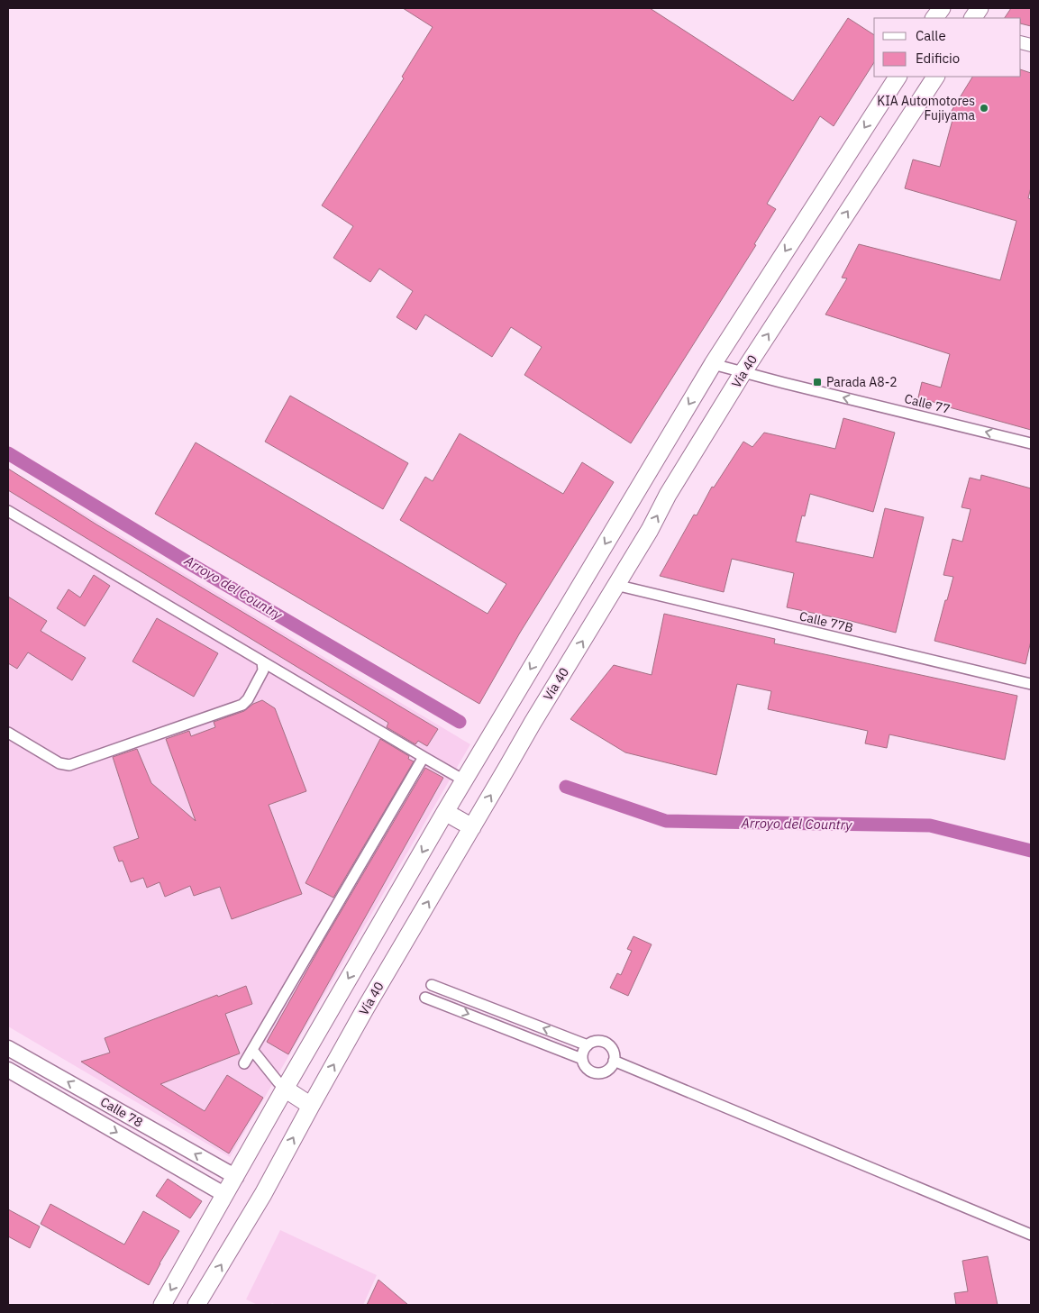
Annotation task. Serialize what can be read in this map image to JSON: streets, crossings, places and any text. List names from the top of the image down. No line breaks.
{"streets":{"highway":["Vía 40"],"main road":["Calle 78"],"street":["Calle 77","Calle 77B"]},"crossings":[["Vía 40","Calle 77"],["Vía 40","Calle 77B"]],"one_way":["Calle 77"],"water":["Arroyo del Country"],"places":{"other":["KIA Automotores Fujiyama"],"transit":["Parada A8-2"]},"legend":["Calle","Edificio"]}
